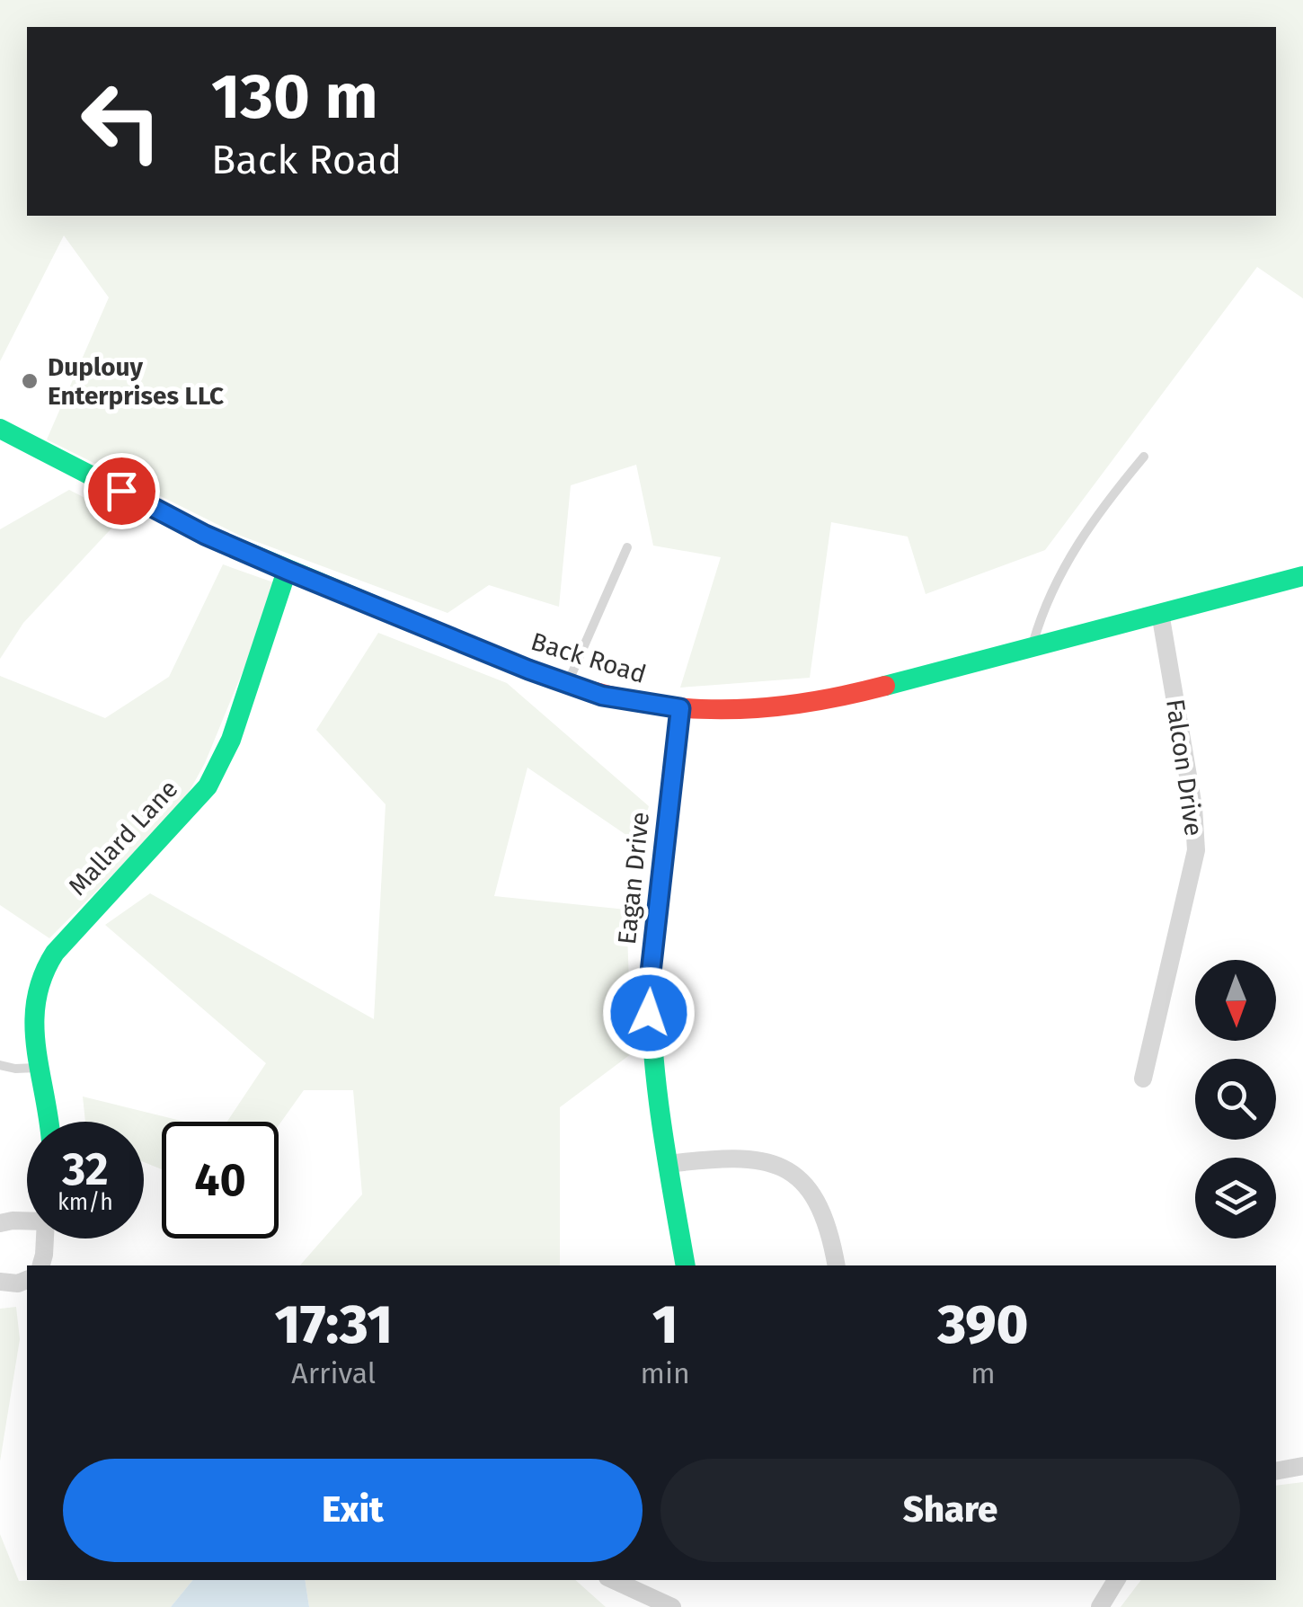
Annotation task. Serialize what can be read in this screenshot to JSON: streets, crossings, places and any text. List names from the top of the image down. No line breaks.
{"streets":{"street":["Back Road","Falcon Drive","Mallard Lane","Eagan Drive"]},"crossings":[["Back Road","Falcon Drive"],["Back Road","Mallard Lane"],["Back Road","Eagan Drive"]],"places":["Duplouy Enterprises LLC"],"north":"bottom","page":{"turn":["130 m","Back Road"],"speed":"32 km/h","limit":"40","eta":["17:31","Arrival","1","min","390","m"],"buttons":["Exit","Share"]}}
